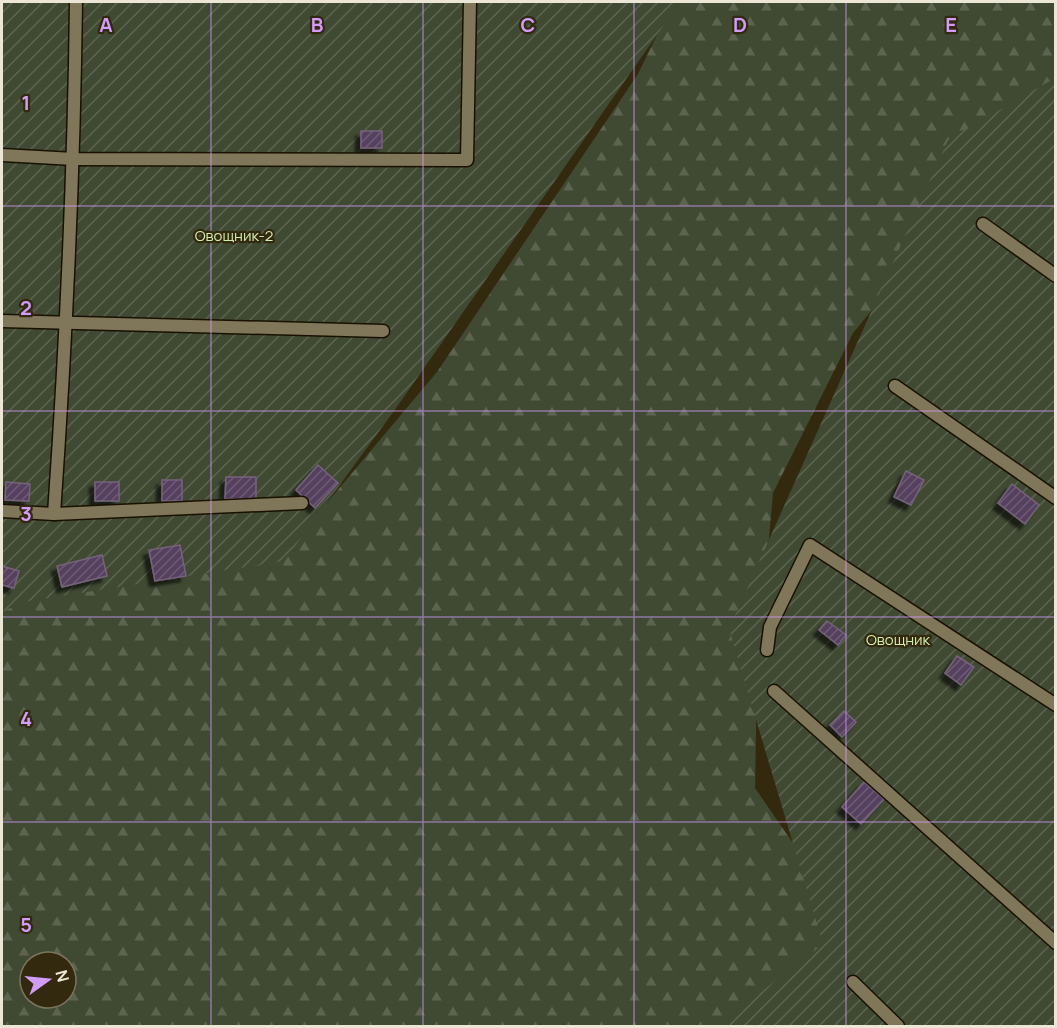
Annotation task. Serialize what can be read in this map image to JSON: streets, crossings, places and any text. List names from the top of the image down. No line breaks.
{"parks":["Овощник-2","Овощник"],"north":"right","grid":{"columns":["A","B","C","D","E"],"rows":["1","2","3","4","5"]}}
